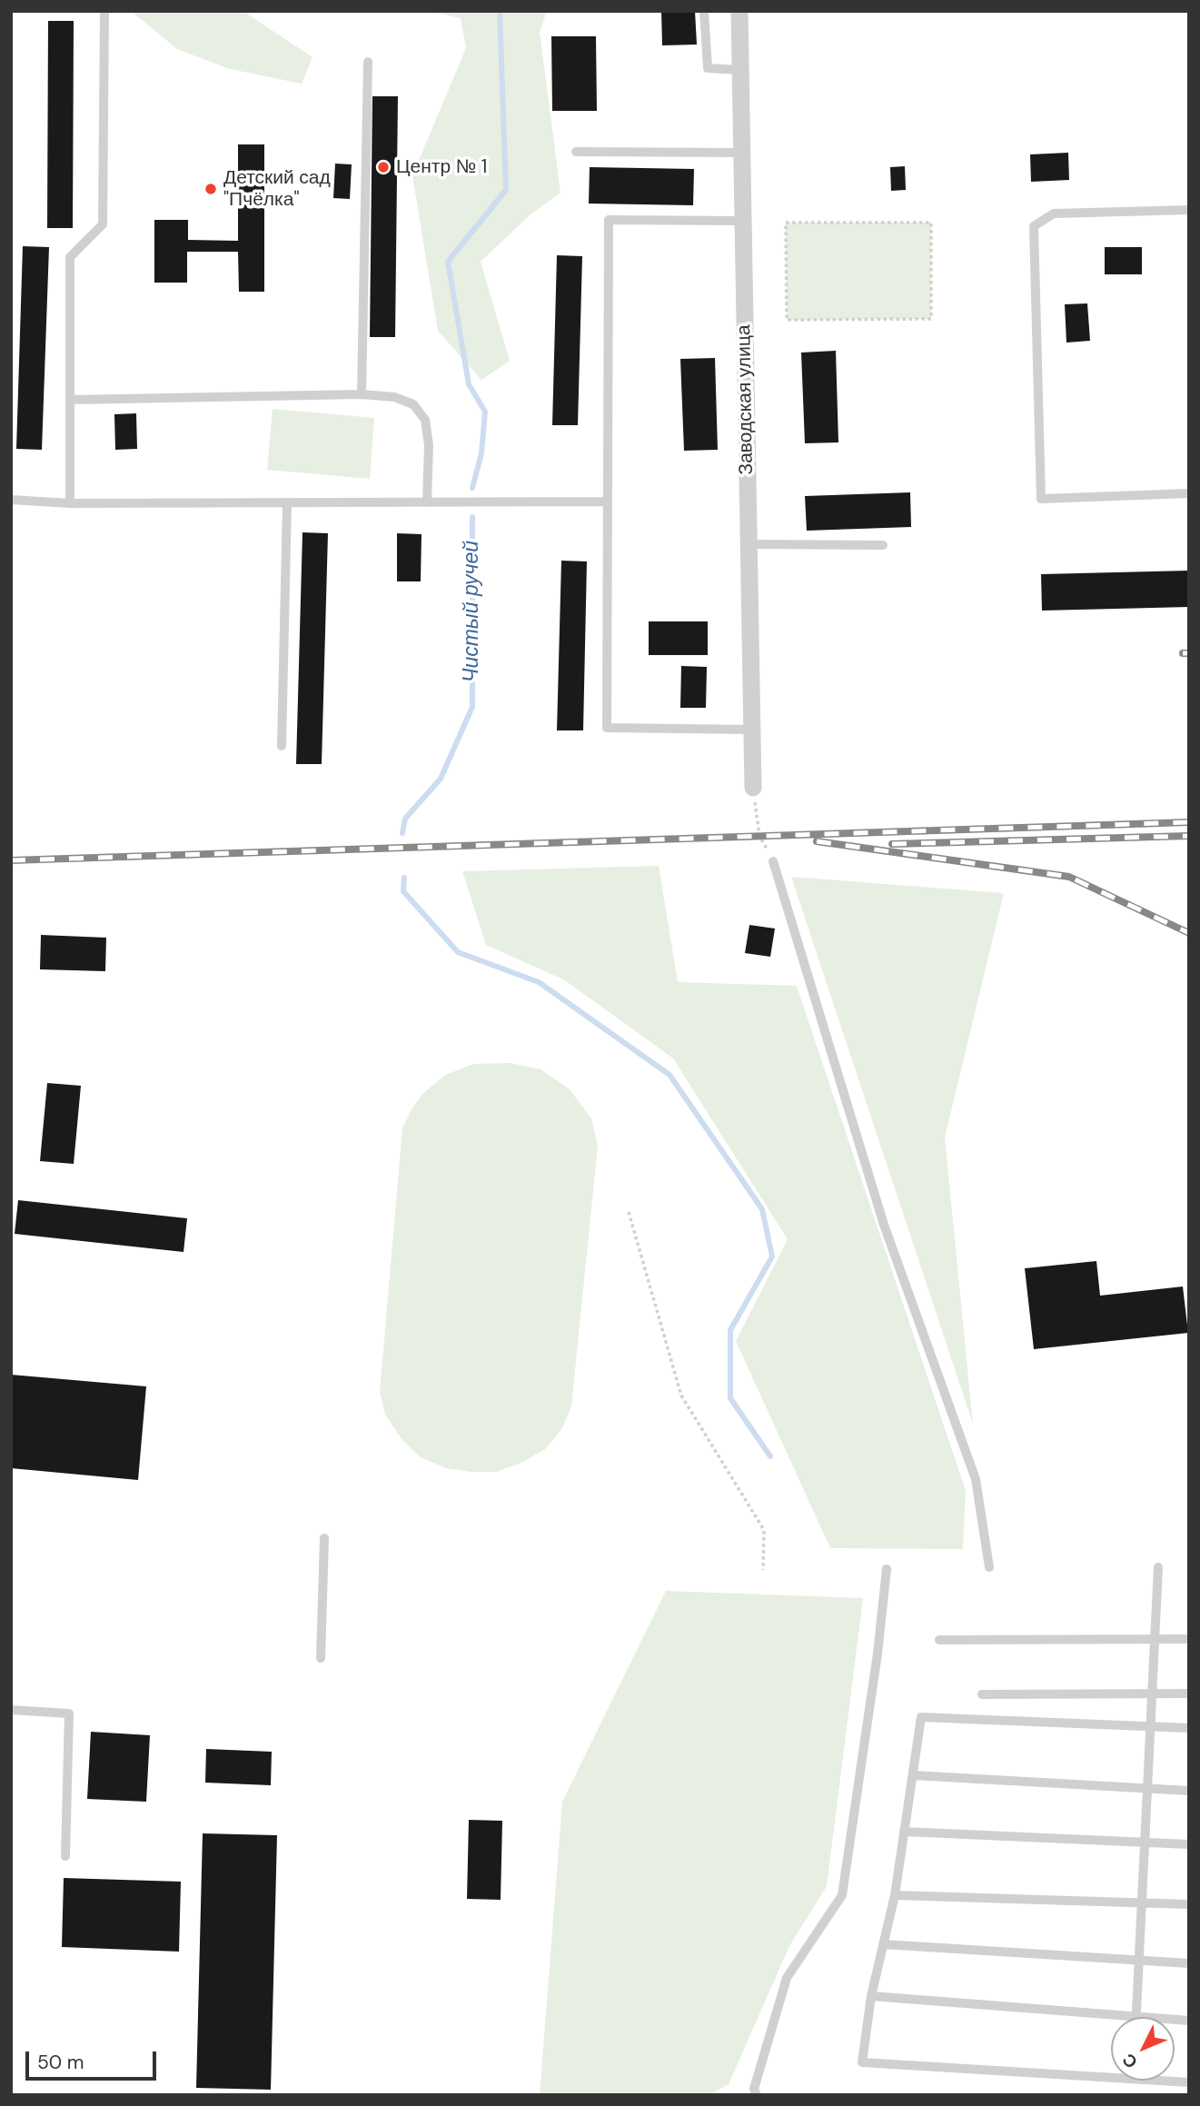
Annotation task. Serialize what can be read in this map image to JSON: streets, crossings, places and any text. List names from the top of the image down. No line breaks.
{"streets":{"street":["Заводская улица"]},"water":["Чистый ручей"],"places":["Центр № 1","Детский сад \"Пчёлка\""],"scale_bar":"50 m","north":"bottom left"}
